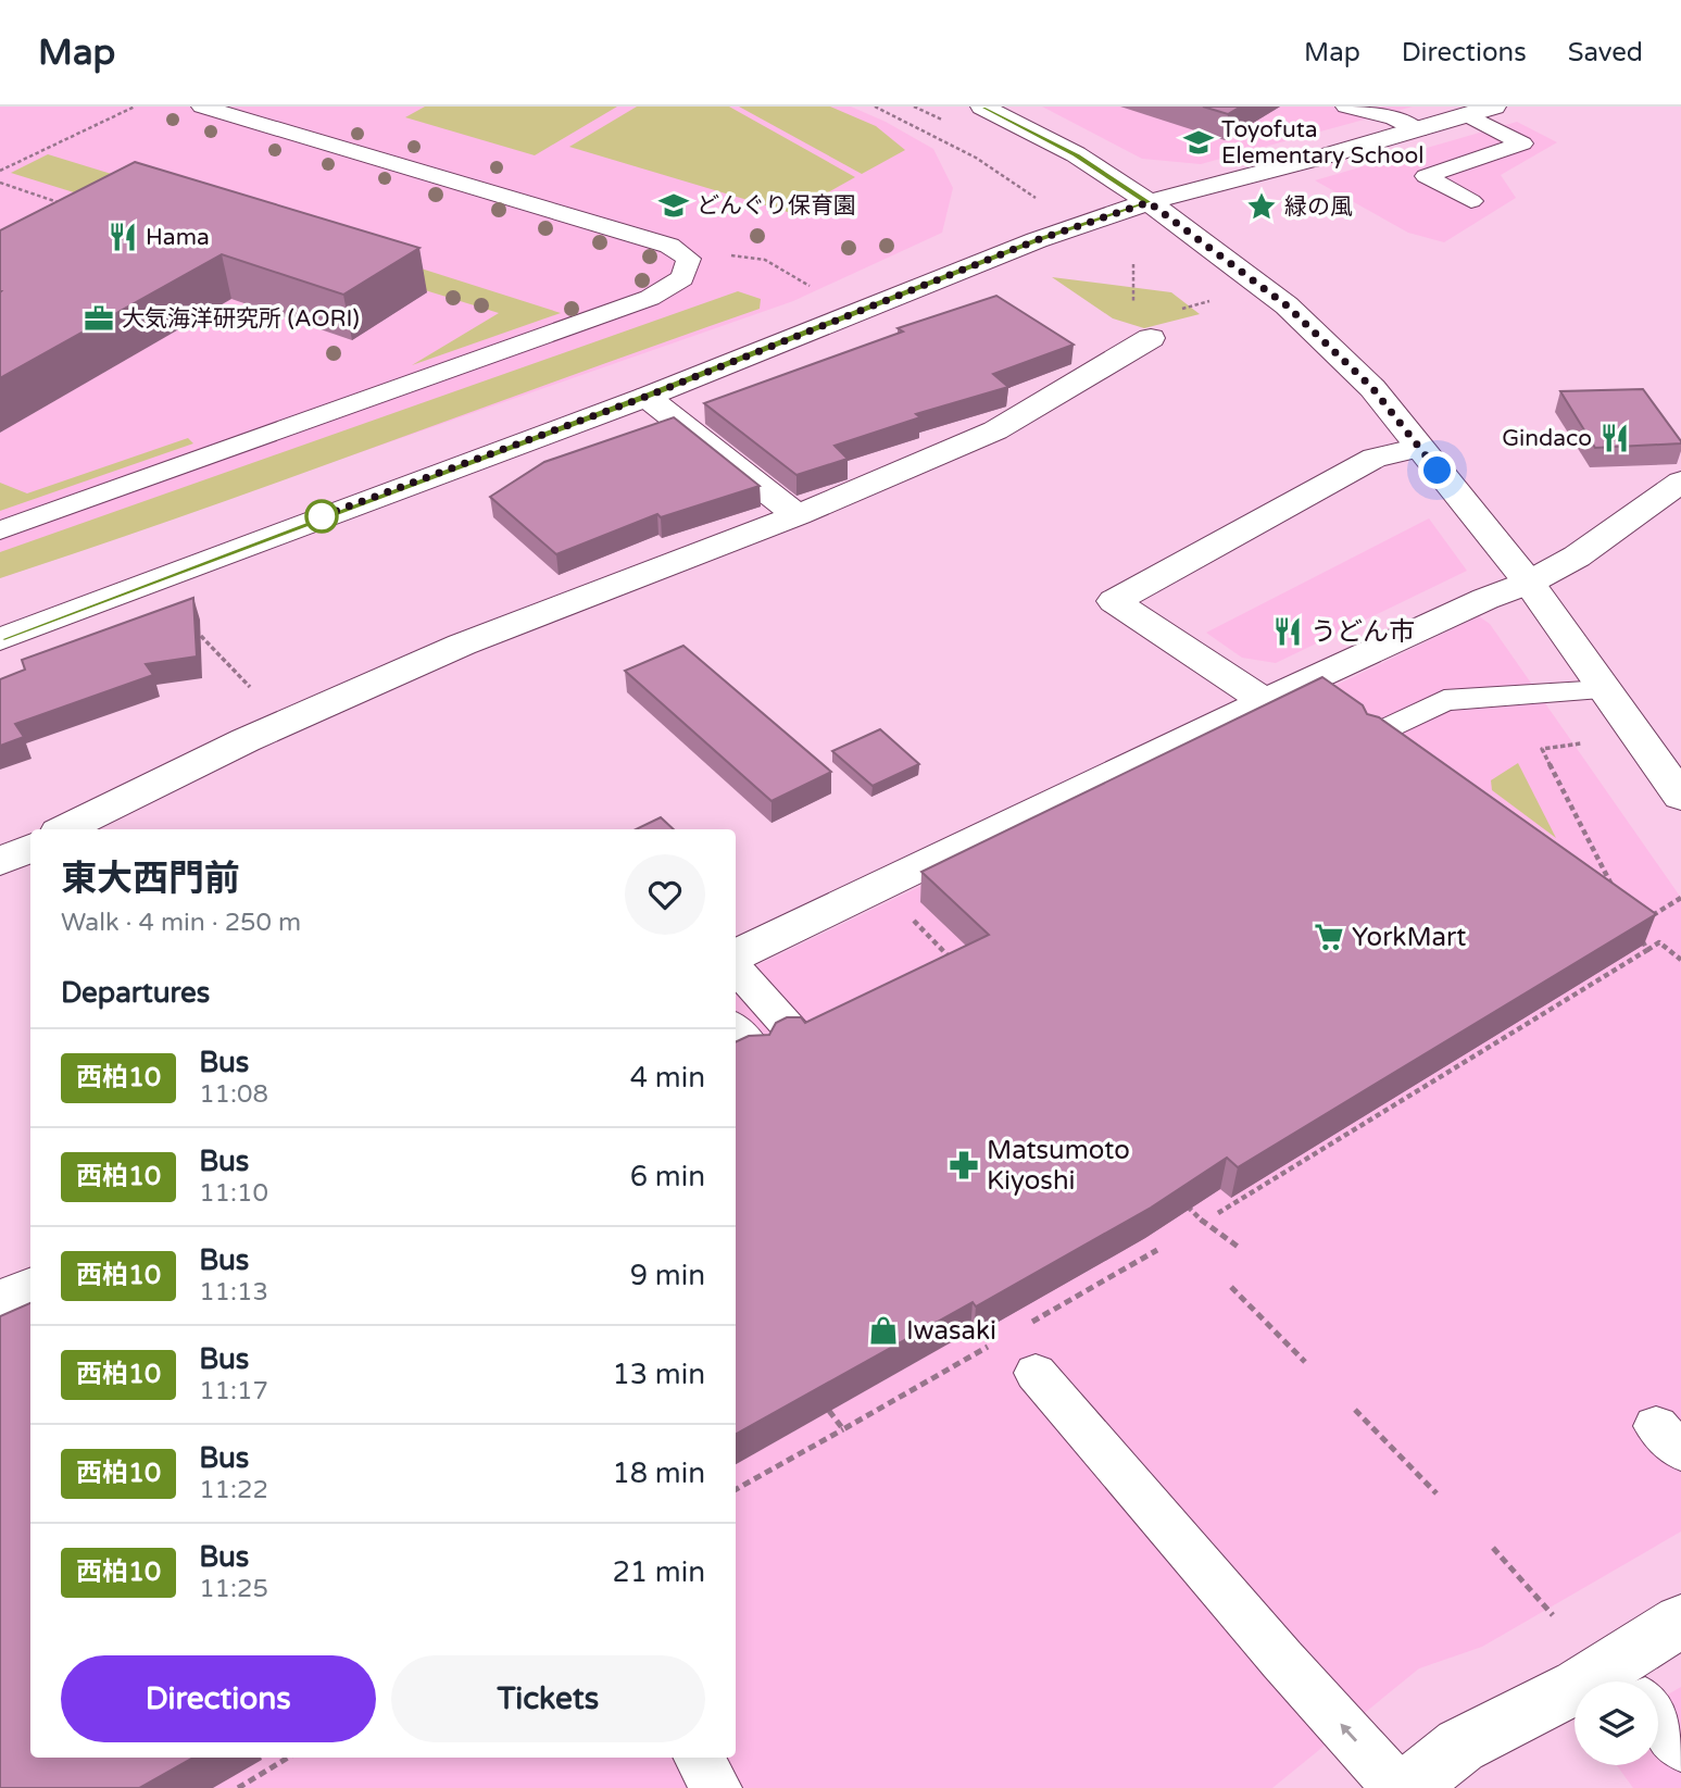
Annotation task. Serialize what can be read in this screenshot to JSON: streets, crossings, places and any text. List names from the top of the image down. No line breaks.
{"places":{"school or university":["Toyofuta Elementary School","どんぐり保育園"],"place":["緑の風"],"restaurant":["Hama","Gindaco","うどん市"],"office":["大気海洋研究所 (AORI)"],"supermarket":["YorkMart"],"pharmacy":["Matsumoto Kiyoshi"],"shop":["Iwasaki"]},"lines":["bus line 西柏10"],"page":{"header":"Map","nav":["Map","Directions","Saved"],"heading":[["東大西門前","Walk · 4 min · 250 m"],"Departures"],"list":[{"mark":"西柏10","name":"Bus","note":"11:08","value":"4 min"},{"mark":"西柏10","name":"Bus","note":"11:10","value":"6 min"},{"mark":"西柏10","name":"Bus","note":"11:13","value":"9 min"},{"mark":"西柏10","name":"Bus","note":"11:17","value":"13 min"},{"mark":"西柏10","name":"Bus","note":"11:22","value":"18 min"},{"mark":"西柏10","name":"Bus","note":"11:25","value":"21 min"}],"buttons":["Directions","Tickets"]}}
